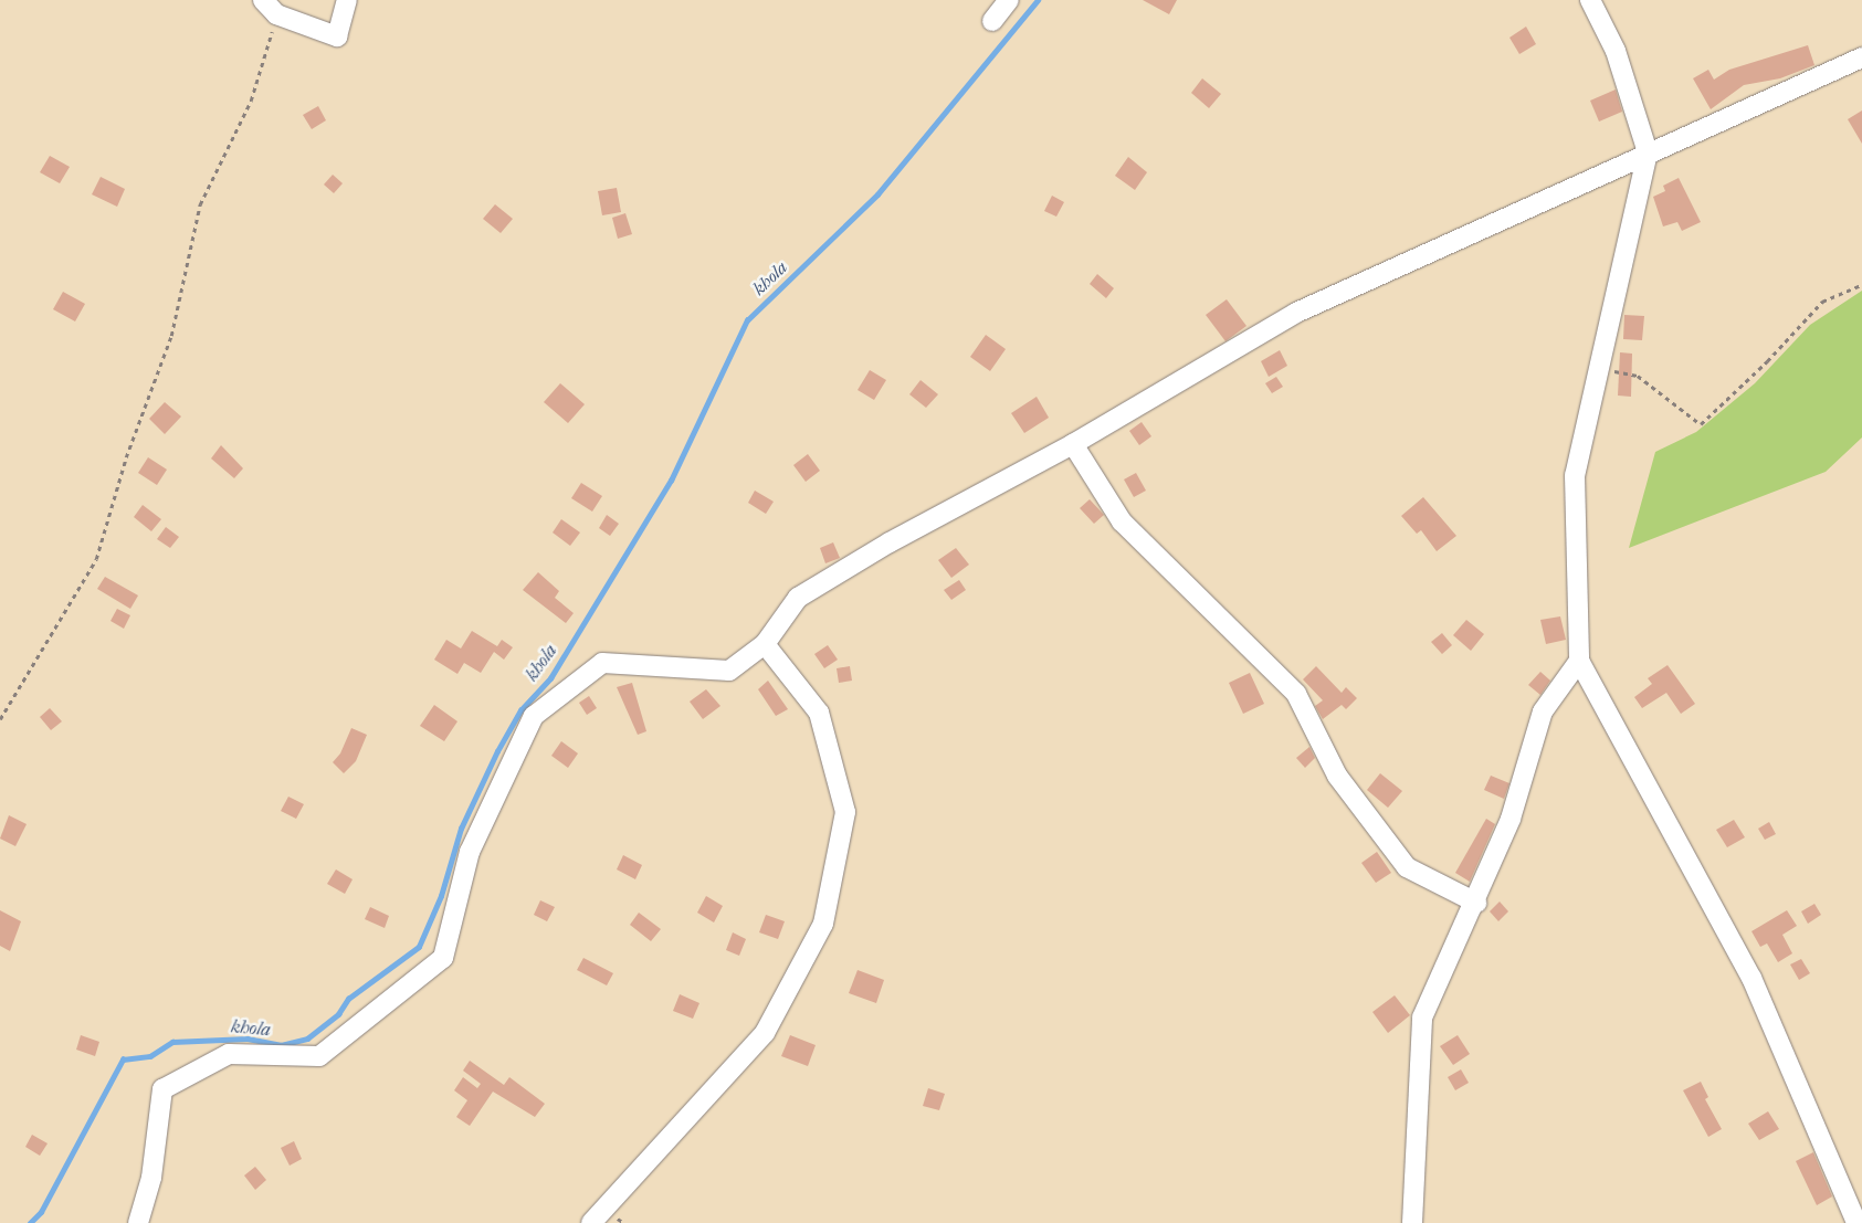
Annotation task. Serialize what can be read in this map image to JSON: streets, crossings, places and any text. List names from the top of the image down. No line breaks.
{"water":["khola"]}
